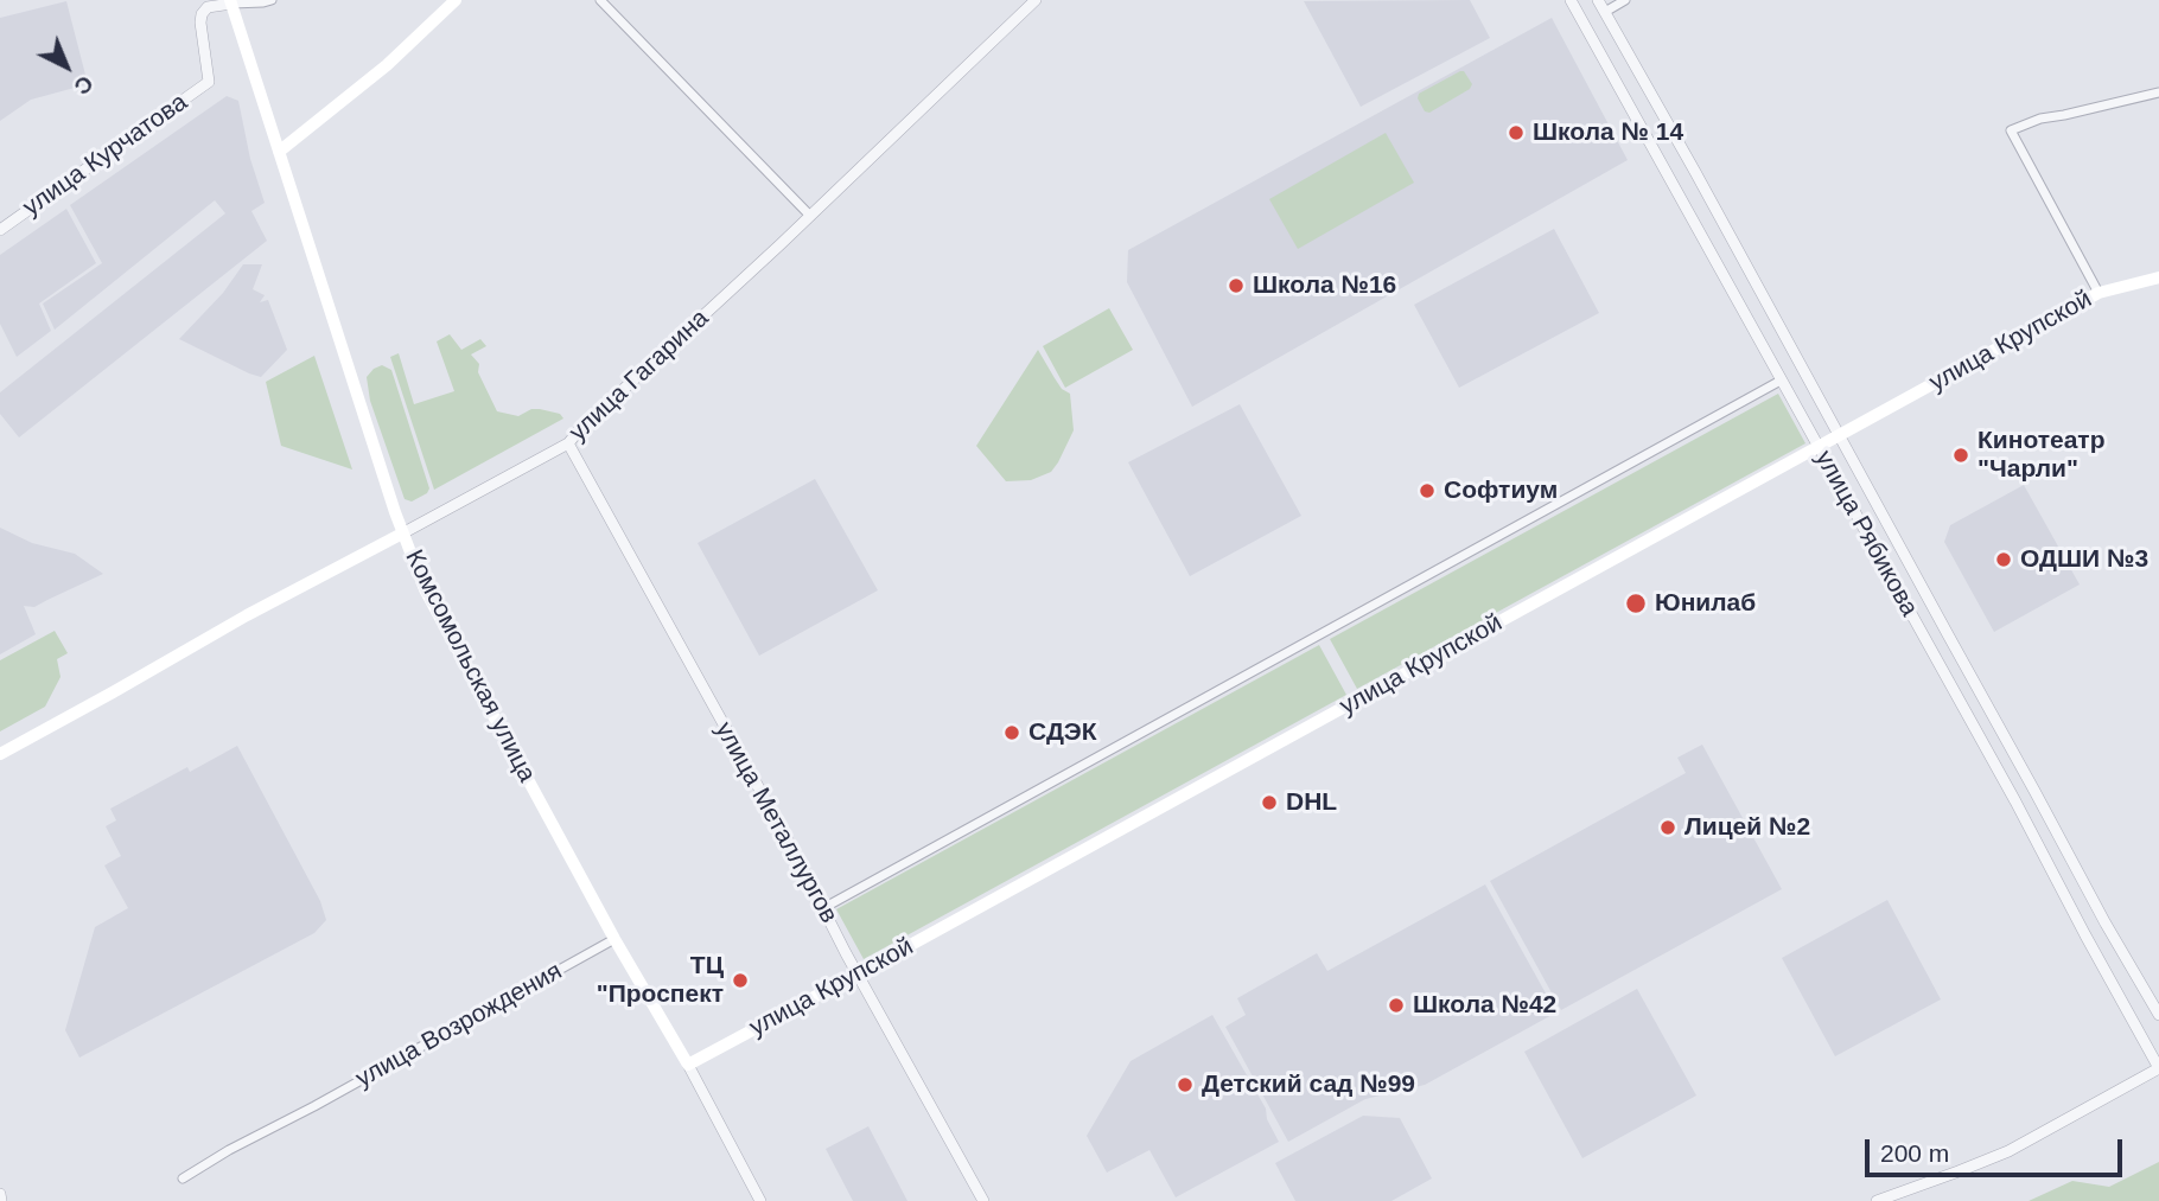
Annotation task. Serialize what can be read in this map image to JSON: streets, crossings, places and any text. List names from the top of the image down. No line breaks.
{"streets":{"main road":["улица Крупской","улица Гагарина","Комсомольская улица"],"street":["улица Курчатова","улица Рябикова","улица Металлургов","улица Возрождения"]},"crossings":[["улица Курчатова","Комсомольская улица"],["улица Крупской","улица Рябикова"],["улица Крупской","Комсомольская улица"],["улица Крупской","улица Металлургов"],["улица Гагарина","Комсомольская улица"],["улица Гагарина","улица Металлургов"],["Комсомольская улица","улица Возрождения"]],"places":["Школа № 14","Школа №16","Кинотеатр \"Чарли\"","Софтиум","ОДШИ №3","Юнилаб","СДЭК","DHL","Лицей №2","ТЦ \"Проспект","Школа №42","Детский сад №99"],"scale_bar":"200 m","north":"bottom right"}
